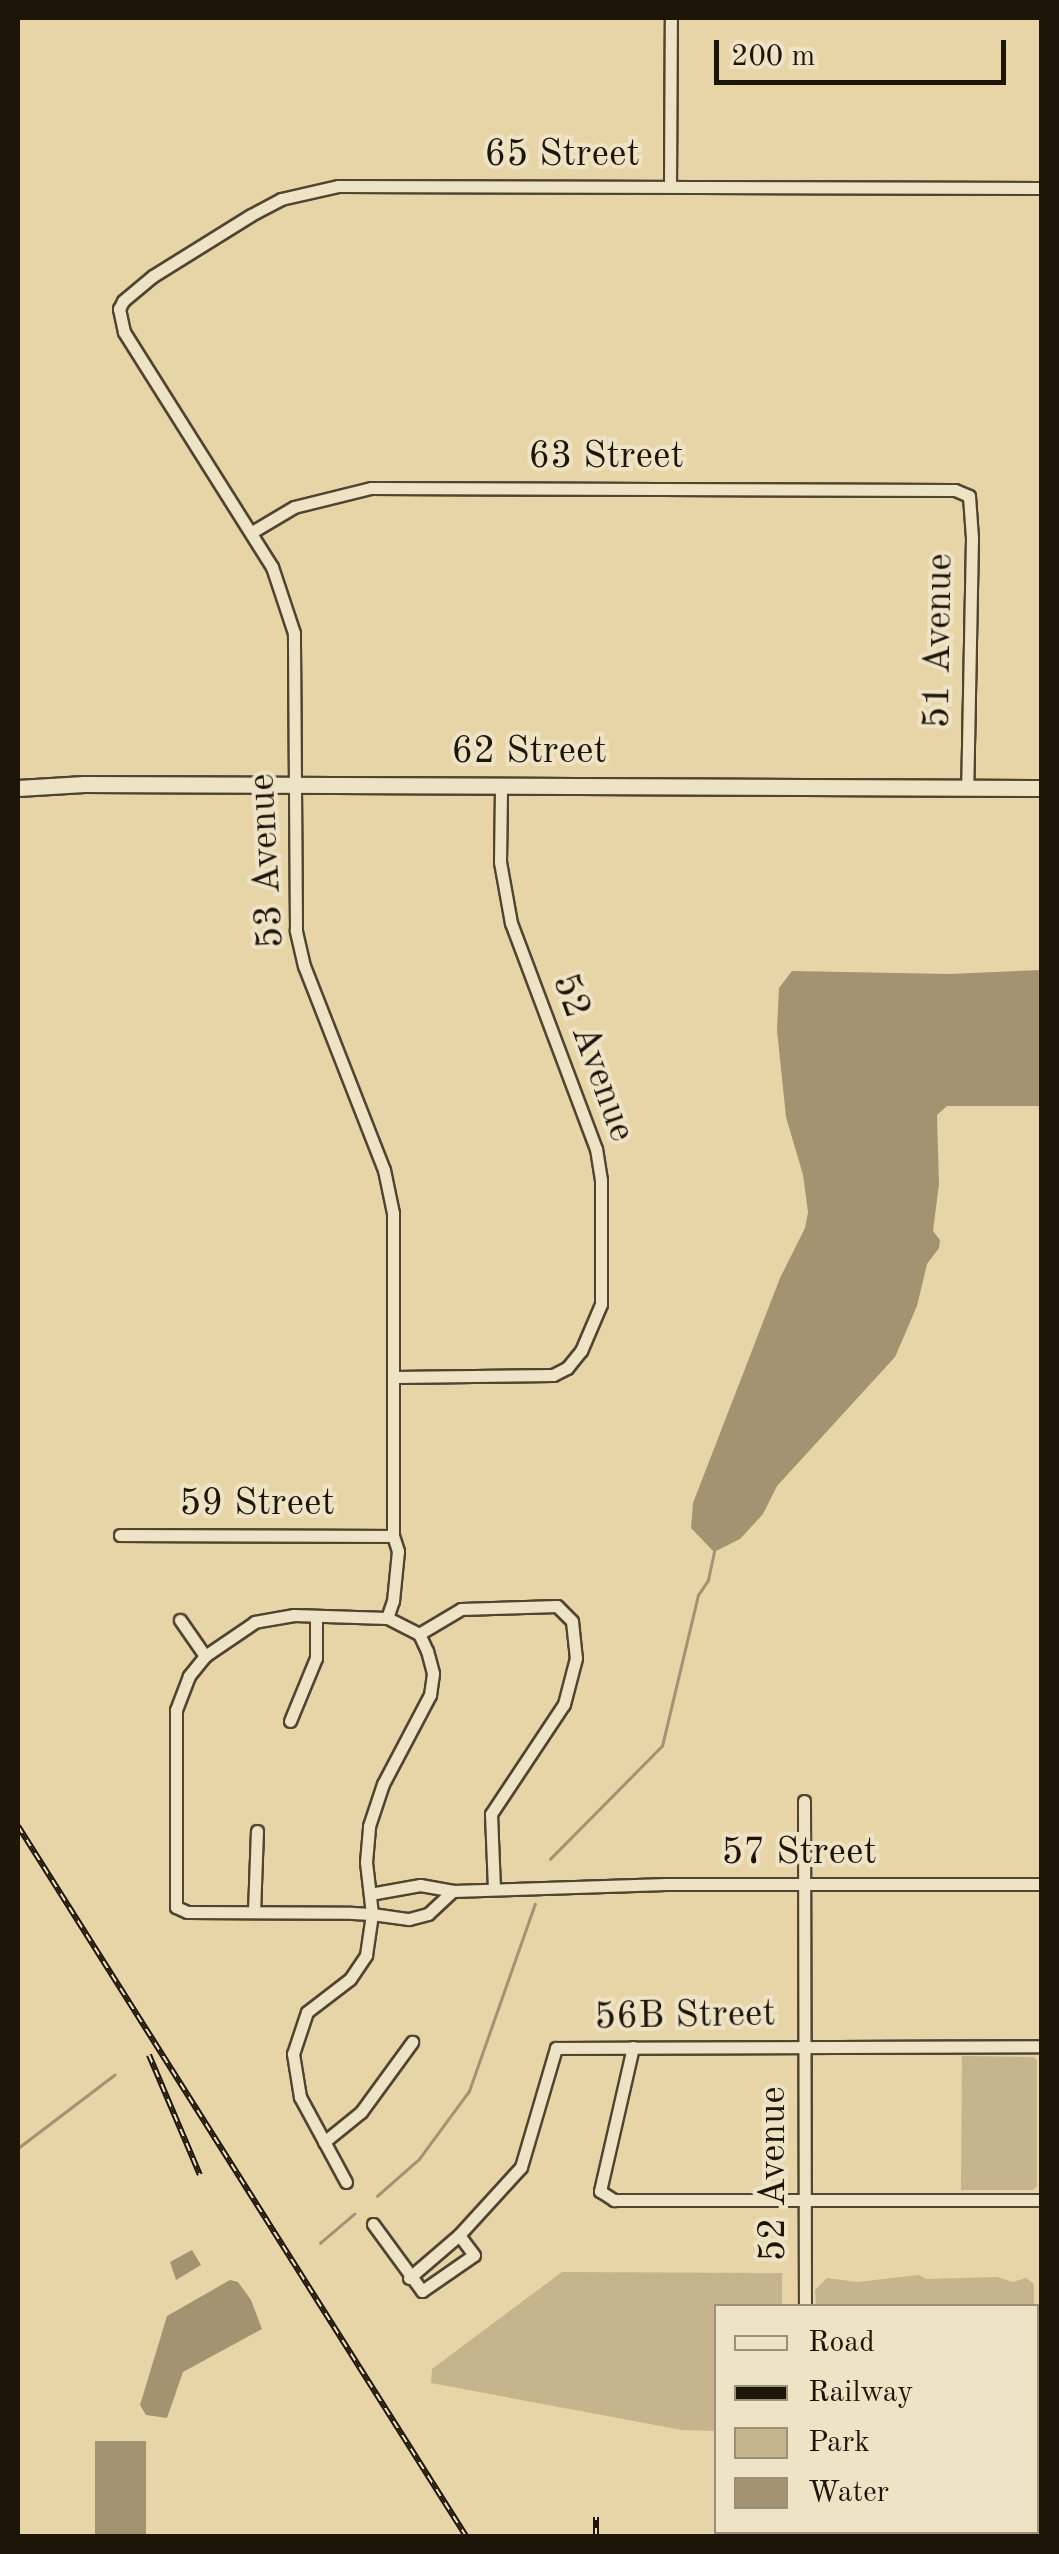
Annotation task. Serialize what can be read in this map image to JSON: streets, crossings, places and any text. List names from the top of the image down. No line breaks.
{"streets":{"main road":["62 Street"],"street":["65 Street","63 Street","51 Avenue","53 Avenue","52 Avenue","59 Street","57 Street","56B Street"]},"crossings":[["65 Street","53 Avenue"],["63 Street","51 Avenue"],["63 Street","53 Avenue"],["51 Avenue","62 Street"],["62 Street","53 Avenue"],["62 Street","52 Avenue"],["53 Avenue","52 Avenue"],["53 Avenue","59 Street"],["52 Avenue","57 Street"],["52 Avenue","56B Street"]],"legend":["Road","Railway","Park","Water"],"scale_bar":"200 m"}
